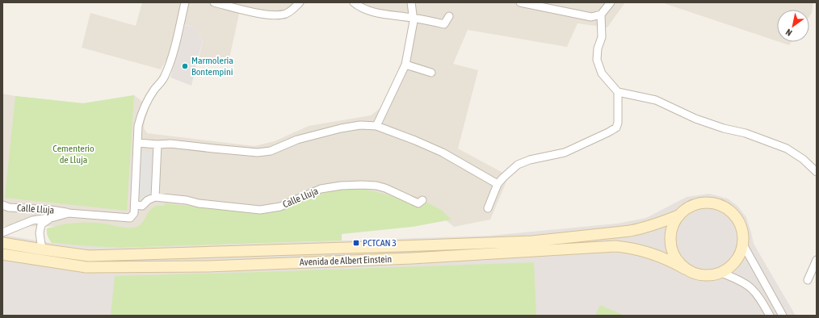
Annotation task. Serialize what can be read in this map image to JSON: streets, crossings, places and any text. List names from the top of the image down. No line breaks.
{"streets":{"main road":["Avenida de Albert Einstein"],"street":["Calle Lluja"]},"crossings":[["Calle Lluja","Avenida de Albert Einstein"]],"parks":["Cementerio de Lluja"],"places":{"other":["Marmoleria Bontempini"],"transit":["PCTCAN 3"]},"north":"bottom left"}
